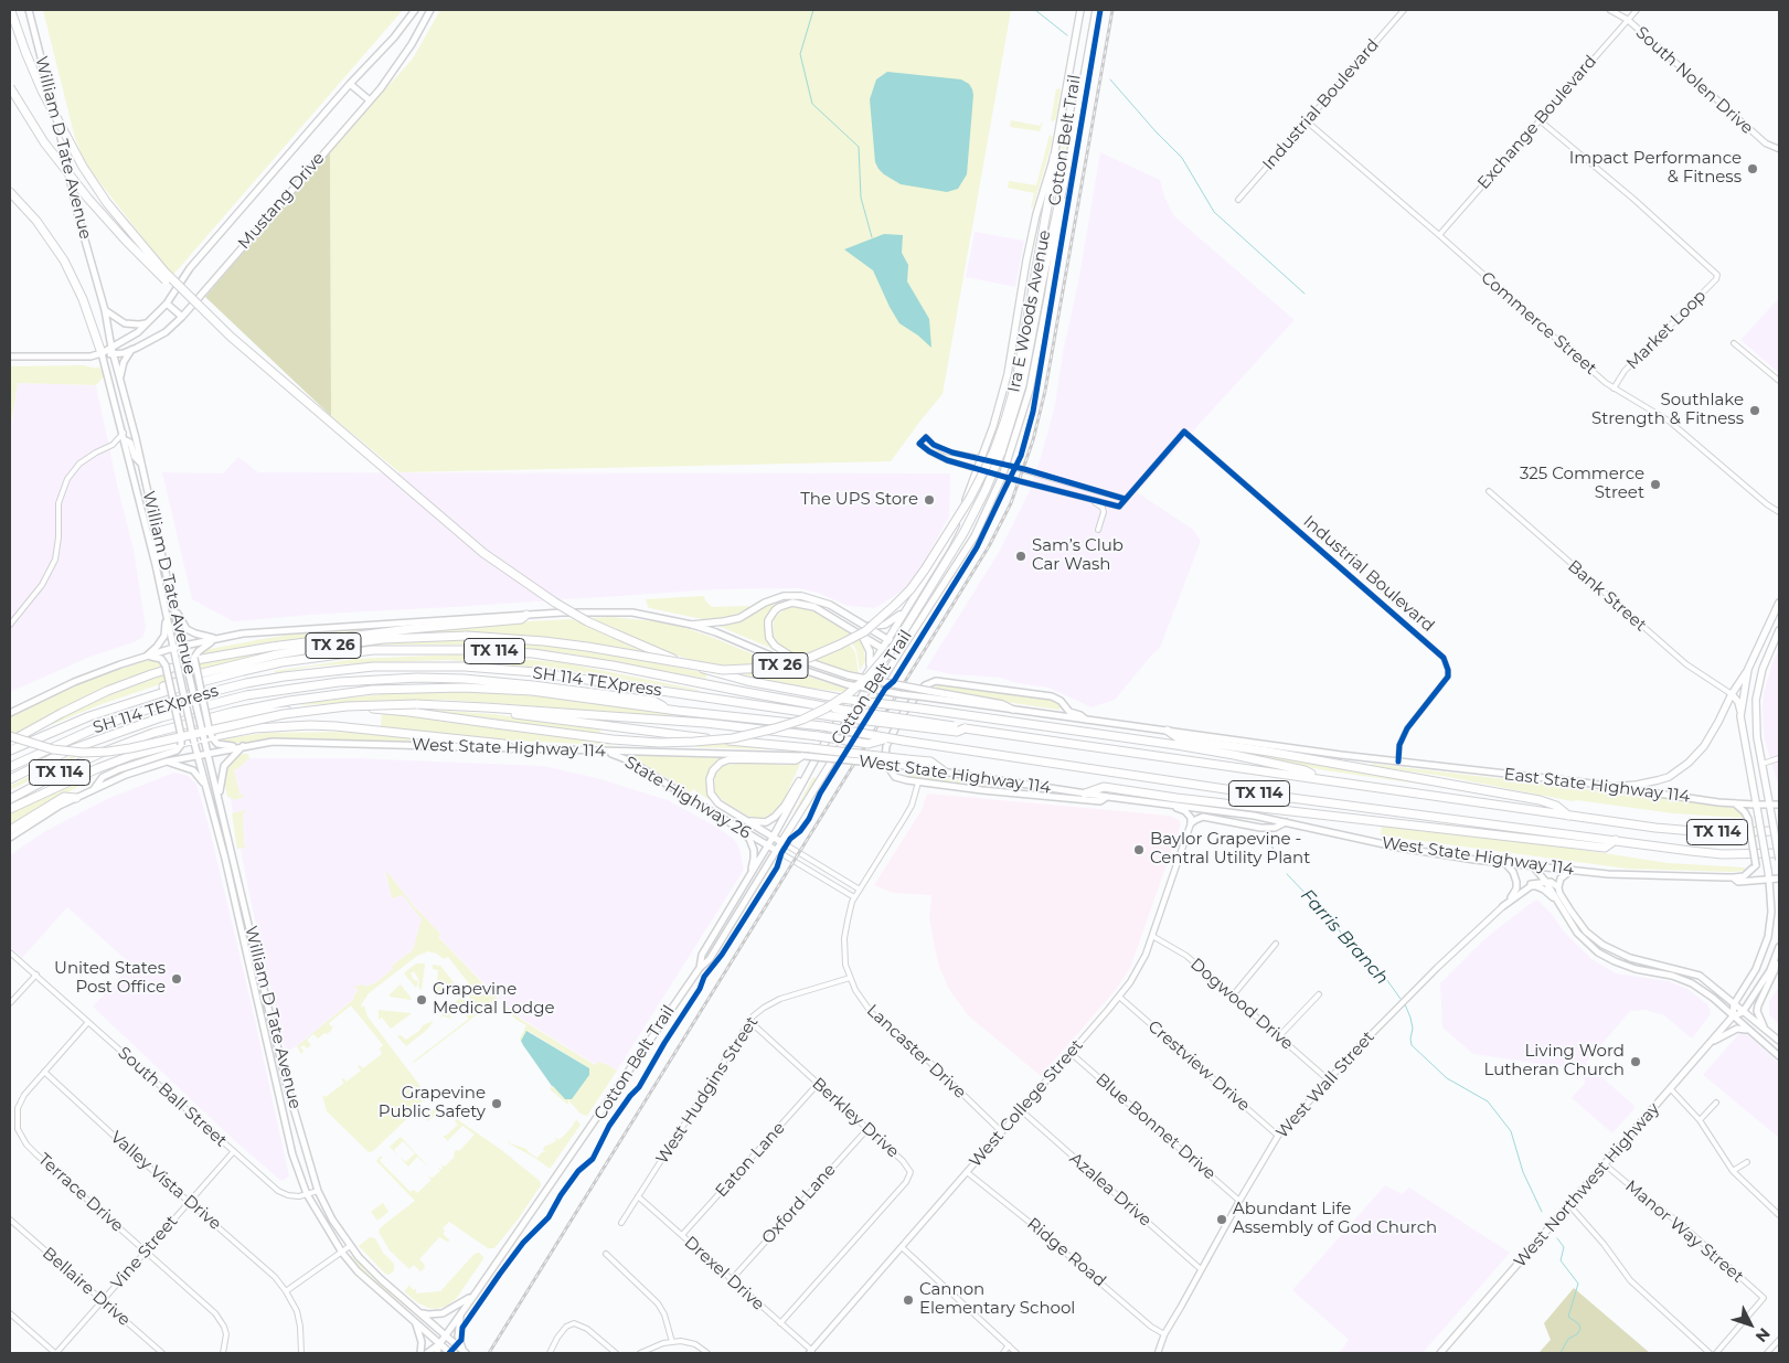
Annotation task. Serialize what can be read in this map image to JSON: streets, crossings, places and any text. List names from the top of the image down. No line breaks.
{"streets":{"highway":["TX 26","TX 114","SH 114 TEXpress"],"main road":["William D Tate Avenue","Mustang Drive","Ira E Woods Avenue","West State Highway 114","East State Highway 114","State Highway 26","West Northwest Highway"],"street":["South Nolen Drive","Industrial Boulevard","Exchange Boulevard","Commerce Street","Market Loop","Bank Street","Dogwood Drive","Lancaster Drive","Crestview Drive","West Wall Street","West Hudgins Street","South Ball Street","West College Street","Berkley Drive","Blue Bonnet Drive","Eaton Lane","Valley Vista Drive","Azalea Drive","Terrace Drive","Oxford Lane","Manor Way Street","Vine Street","Ridge Road","Drexel Drive","Bellaire Drive"],"cycle path":["Cotton Belt Trail"]},"crossings":[["South Nolen Drive","Exchange Boulevard"],["Industrial Boulevard","Commerce Street"],["Industrial Boulevard","East State Highway 114"],["Exchange Boulevard","Commerce Street"],["Exchange Boulevard","Market Loop"],["William D Tate Avenue","Mustang Drive"],["William D Tate Avenue","West State Highway 114"],["William D Tate Avenue","South Ball Street"],["Ira E Woods Avenue","TX 26"],["Commerce Street","Market Loop"],["TX 26","TX 114"],["TX 114","SH 114 TEXpress"],["West State Highway 114","State Highway 26"],["Dogwood Drive","West Wall Street"],["Dogwood Drive","West College Street"],["Lancaster Drive","West Hudgins Street"],["Lancaster Drive","West College Street"],["Crestview Drive","West Wall Street"],["Crestview Drive","West College Street"],["West Wall Street","Blue Bonnet Drive"],["West Wall Street","Azalea Drive"],["West Wall Street","Ridge Road"],["West Hudgins Street","Berkley Drive"],["West Hudgins Street","Drexel Drive"],["South Ball Street","Vine Street"],["West College Street","Blue Bonnet Drive"],["West College Street","Azalea Drive"],["West College Street","Ridge Road"],["West College Street","Drexel Drive"],["Berkley Drive","Eaton Lane"],["Berkley Drive","Oxford Lane"],["Berkley Drive","Drexel Drive"],["Eaton Lane","Drexel Drive"],["Valley Vista Drive","Vine Street"],["West Northwest Highway","Manor Way Street"],["Terrace Drive","Vine Street"],["Oxford Lane","Drexel Drive"],["Vine Street","Bellaire Drive"]],"water":["Farris Branch"],"places":["Impact Performance & Fitness","Southlake Strength & Fitness","325 Commerce Street","The UPS Store","Sam’s Club Car Wash","Baylor Grapevine - Central Utility Plant","United States Post Office","Grapevine Medical Lodge","Living Word Lutheran Church","Grapevine Public Safety","Abundant Life Assembly of God Church","Cannon Elementary School"],"north":"bottom right"}
